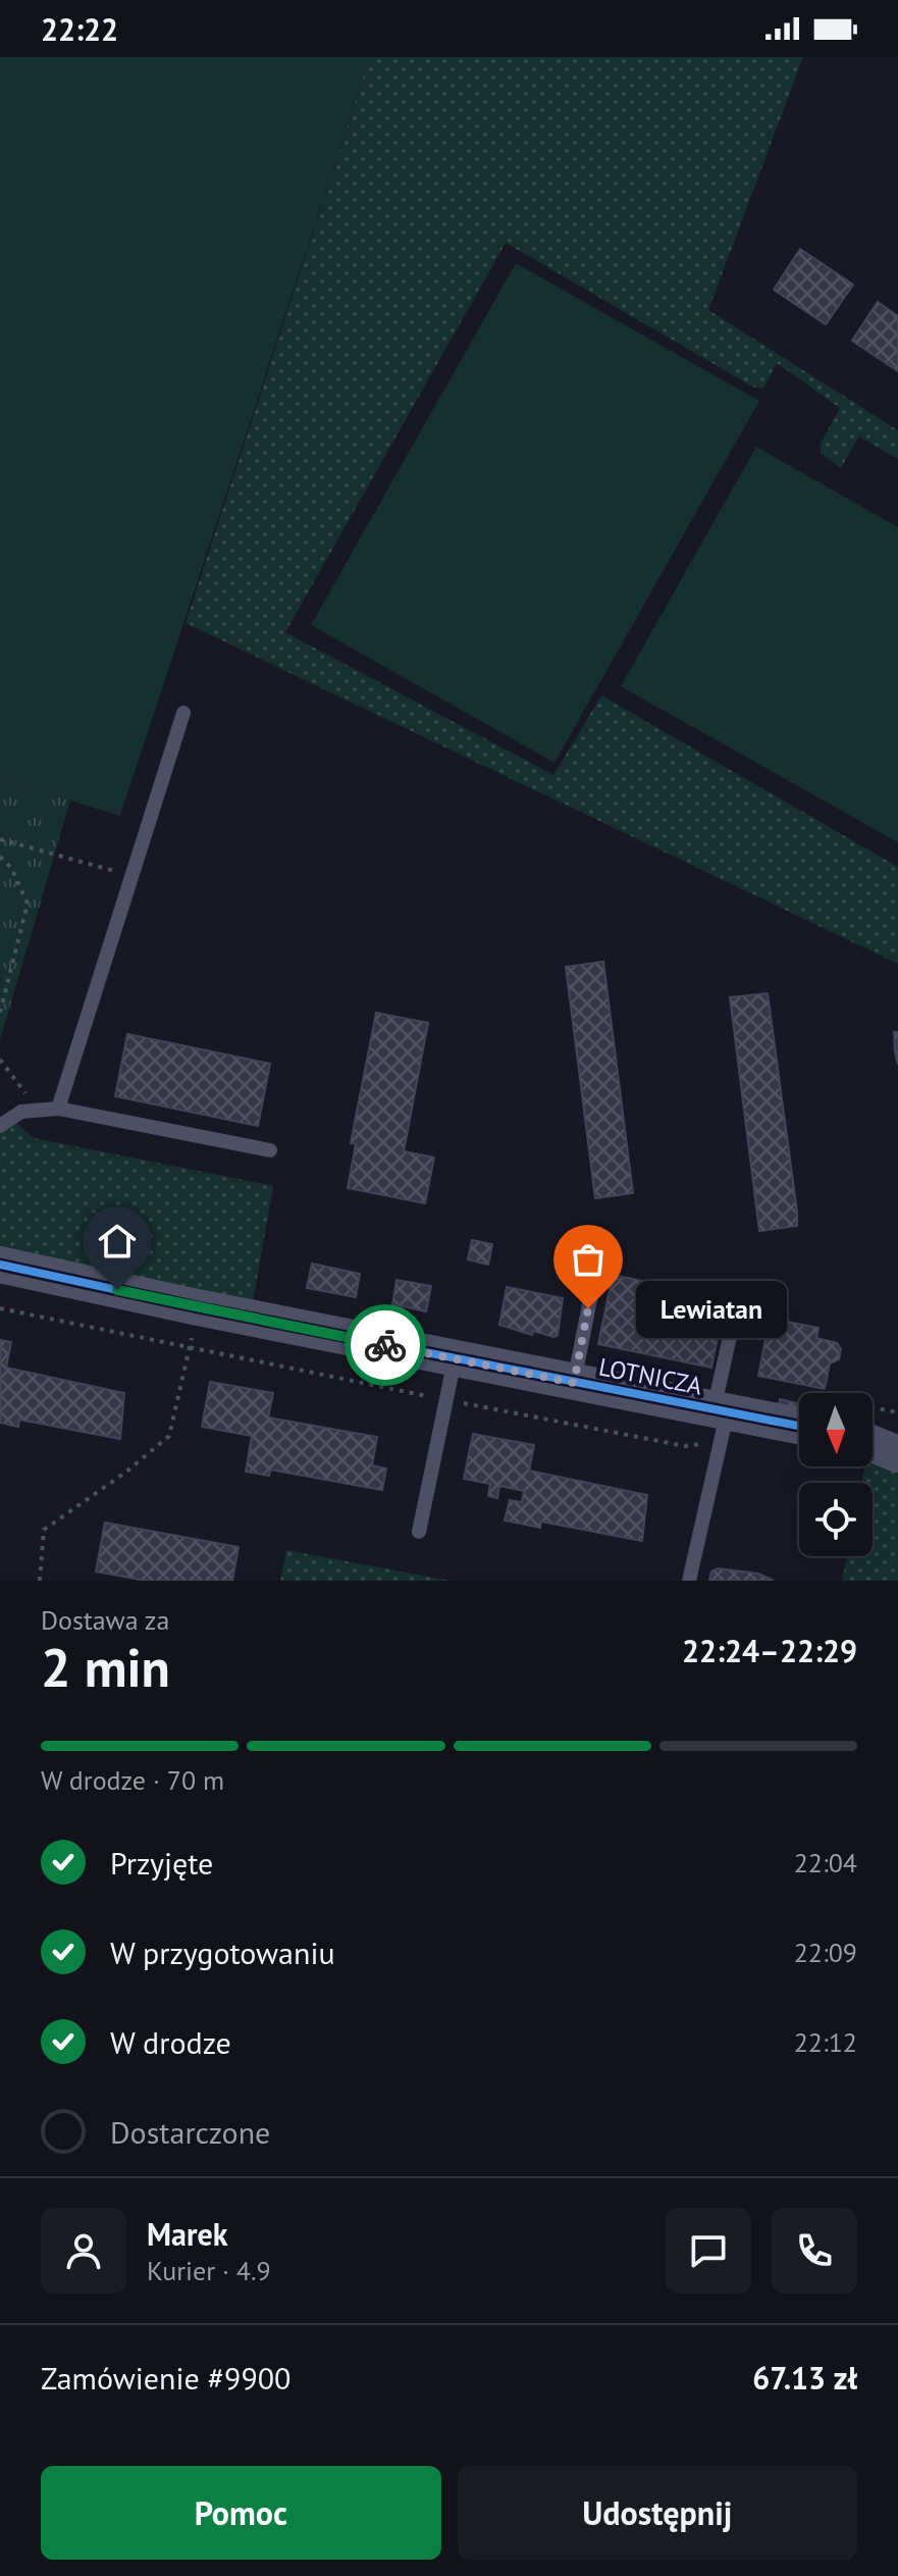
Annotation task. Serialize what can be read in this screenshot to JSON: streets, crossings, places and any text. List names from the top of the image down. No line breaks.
{"streets":{"street":["LOTNICZA"]},"places":["Lewiatan"],"north":"bottom","page":{"status":"22:22","bubble":"Lewiatan","heading":["2 min","Dostawa za","22:24–22:29"],"panel":["Marek","Kurier · 4.9","Zamówienie #9900","67.13 zł"],"bar":"W drodze · 70 m","list":[["Przyjęte","22:04"],["W przygotowaniu","22:09"],["W drodze","22:12"],"Dostarczone"],"buttons":["Pomoc","Udostępnij"]}}
